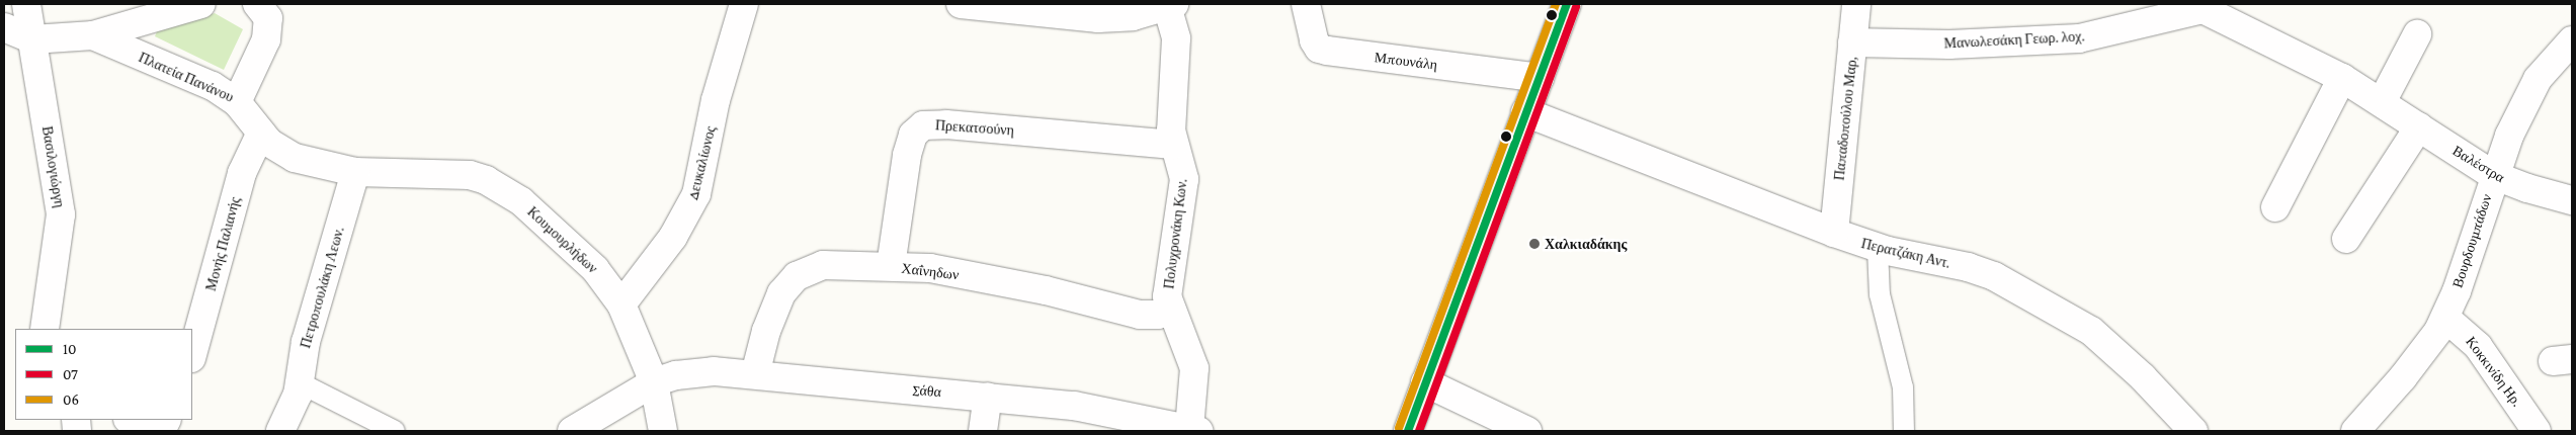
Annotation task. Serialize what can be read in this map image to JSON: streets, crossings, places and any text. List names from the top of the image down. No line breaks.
{"streets":{"street":["Μανωλεσάκη Γεωρ. λοχ.","Μπουνάλη","Πλατεία Πανάνου","Παπαδοπούλου Μαρ,","Πρεκατσούνη","Δευκαλίωνος","Βαλέστρα","Βασιλογιώργη","Πολυχρονάκη Κων.","Κουμουρλήδων","Βουρδουμπάδων","Μονής Παλιανής","Περατζάκη Αντ.","Χαΐνηδων","Πετροπουλάκη Λεων.","Κοκκινίδη Ηρ.","Σάθα"]},"crossings":[["Μανωλεσάκη Γεωρ. λοχ.","Παπαδοπούλου Μαρ,"],["Μανωλεσάκη Γεωρ. λοχ.","Βαλέστρα"],["Πλατεία Πανάνου","Κουμουρλήδων"],["Παπαδοπούλου Μαρ,","Περατζάκη Αντ."],["Πρεκατσούνη","Πολυχρονάκη Κων."],["Πρεκατσούνη","Χαΐνηδων"],["Δευκαλίωνος","Κουμουρλήδων"],["Βαλέστρα","Βουρδουμπάδων"],["Πολυχρονάκη Κων.","Χαΐνηδων"],["Πολυχρονάκη Κων.","Σάθα"],["Κουμουρλήδων","Μονής Παλιανής"],["Κουμουρλήδων","Πετροπουλάκη Λεων."],["Κουμουρλήδων","Σάθα"],["Βουρδουμπάδων","Κοκκινίδη Ηρ."],["Χαΐνηδων","Σάθα"]],"places":["Χαλκιαδάκης"],"lines":["transit line 10","transit line 06","transit line 07"],"legend":["10","07","06"]}
